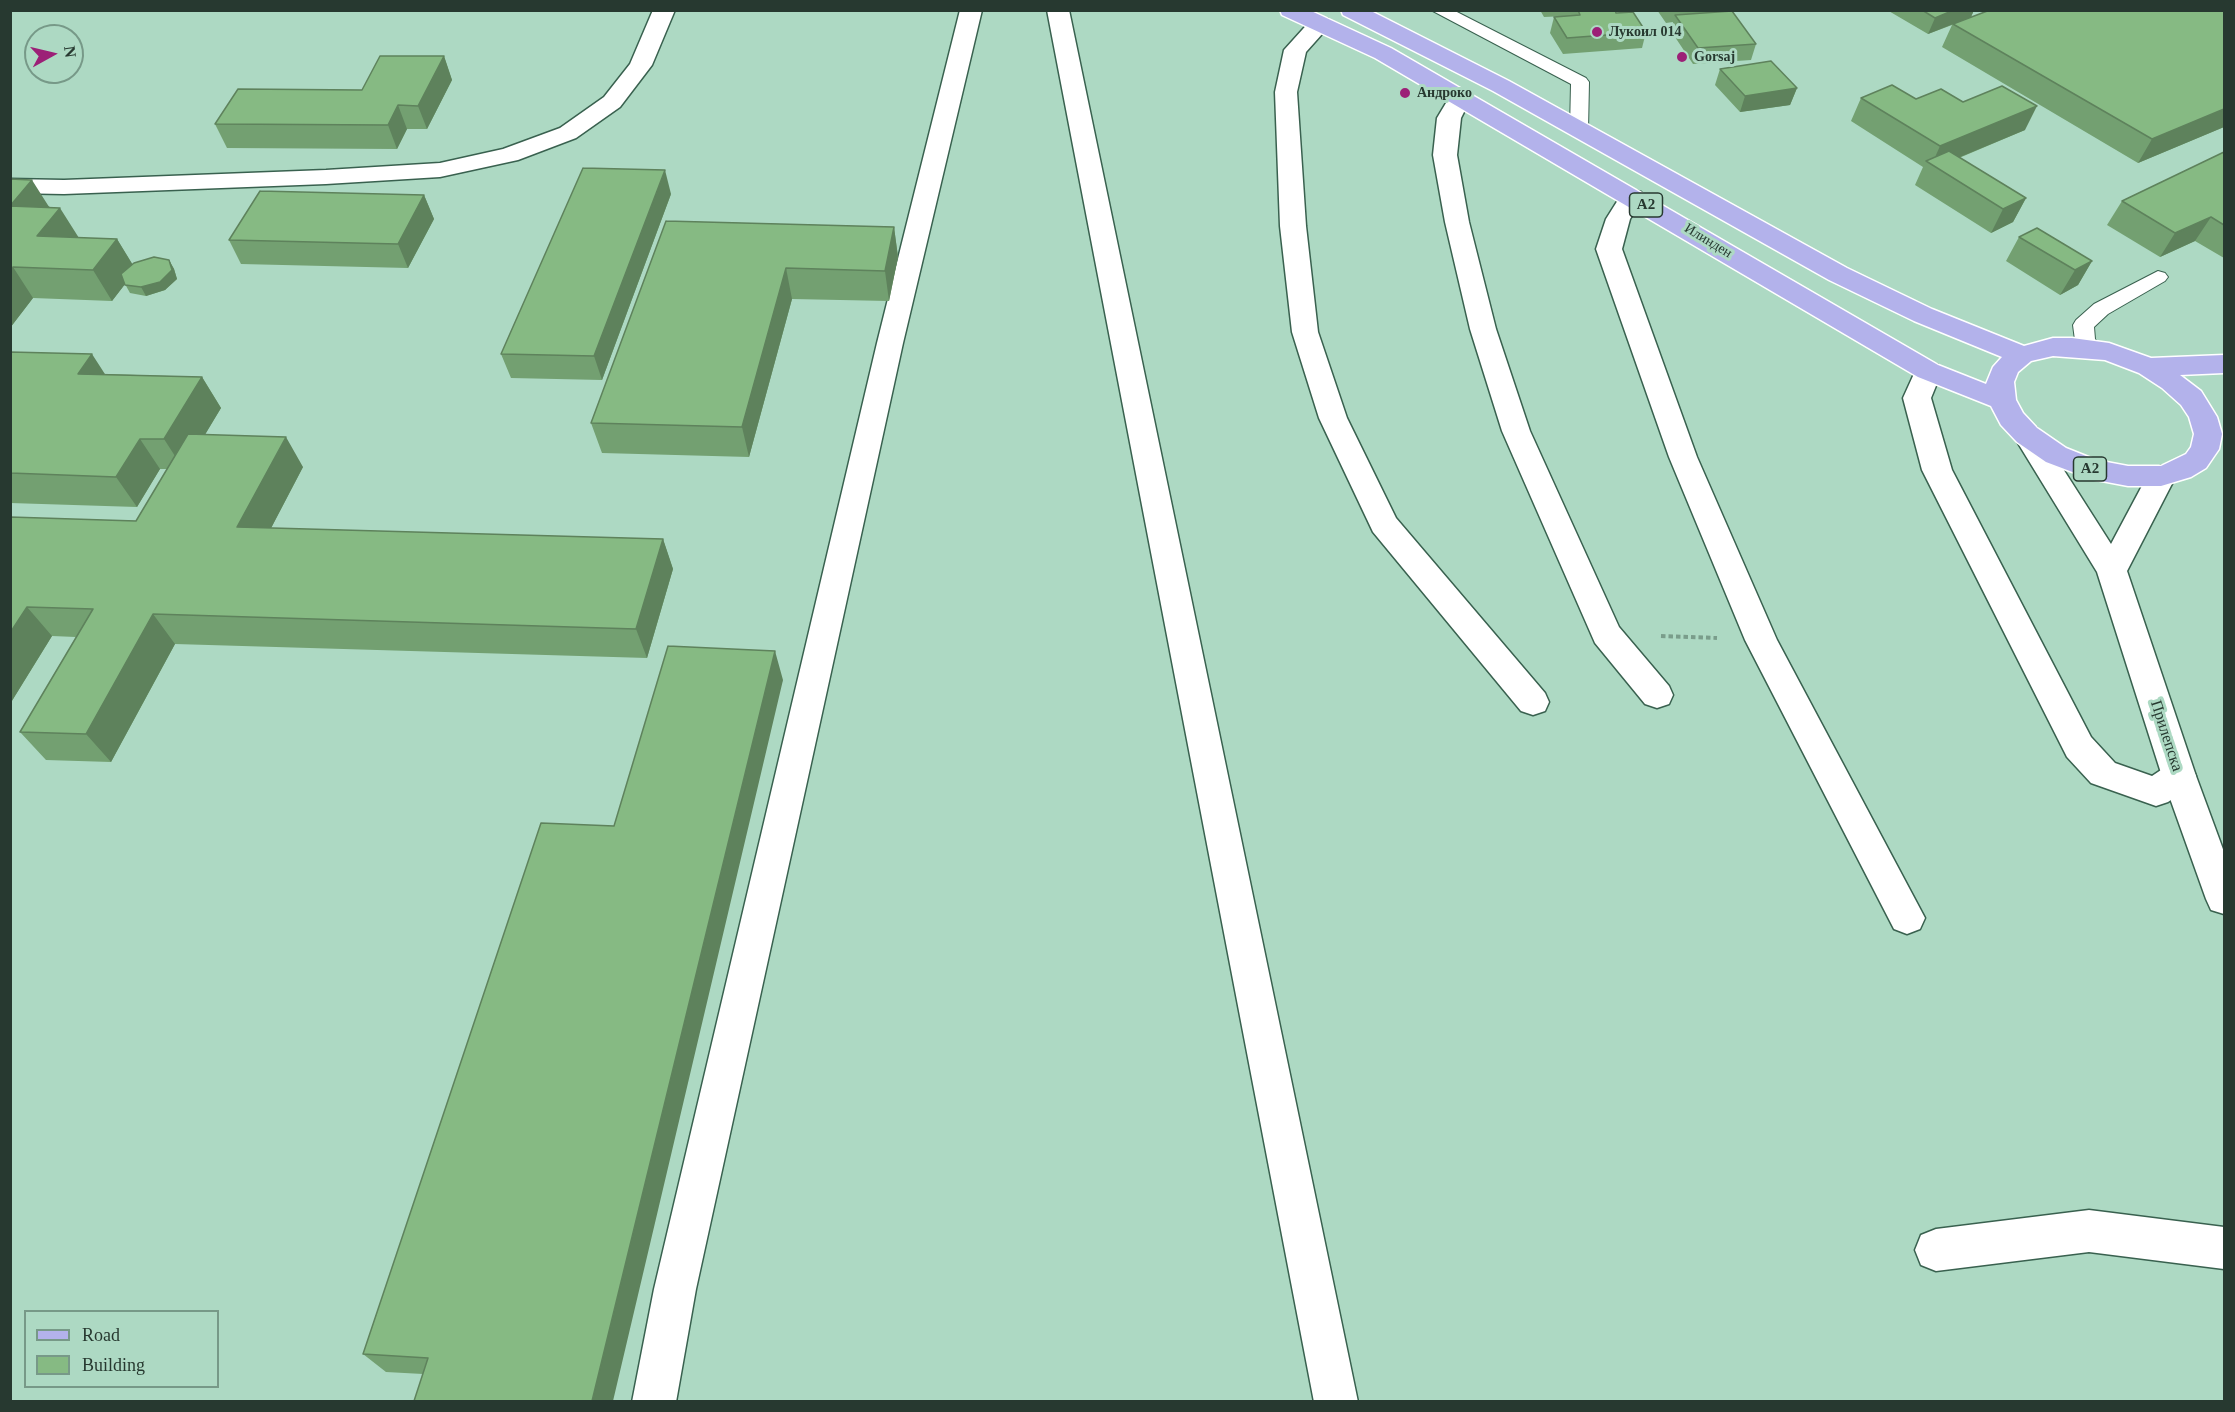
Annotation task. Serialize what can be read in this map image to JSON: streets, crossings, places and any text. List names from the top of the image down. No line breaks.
{"streets":{"main road":["A2","Илинден"],"street":["Прилепска"]},"crossings":[["A2","Илинден"],["A2","Прилепска"]],"places":["Лукоил 014","Gorsaj","Андроко"],"legend":["Road","Building"],"north":"right"}
